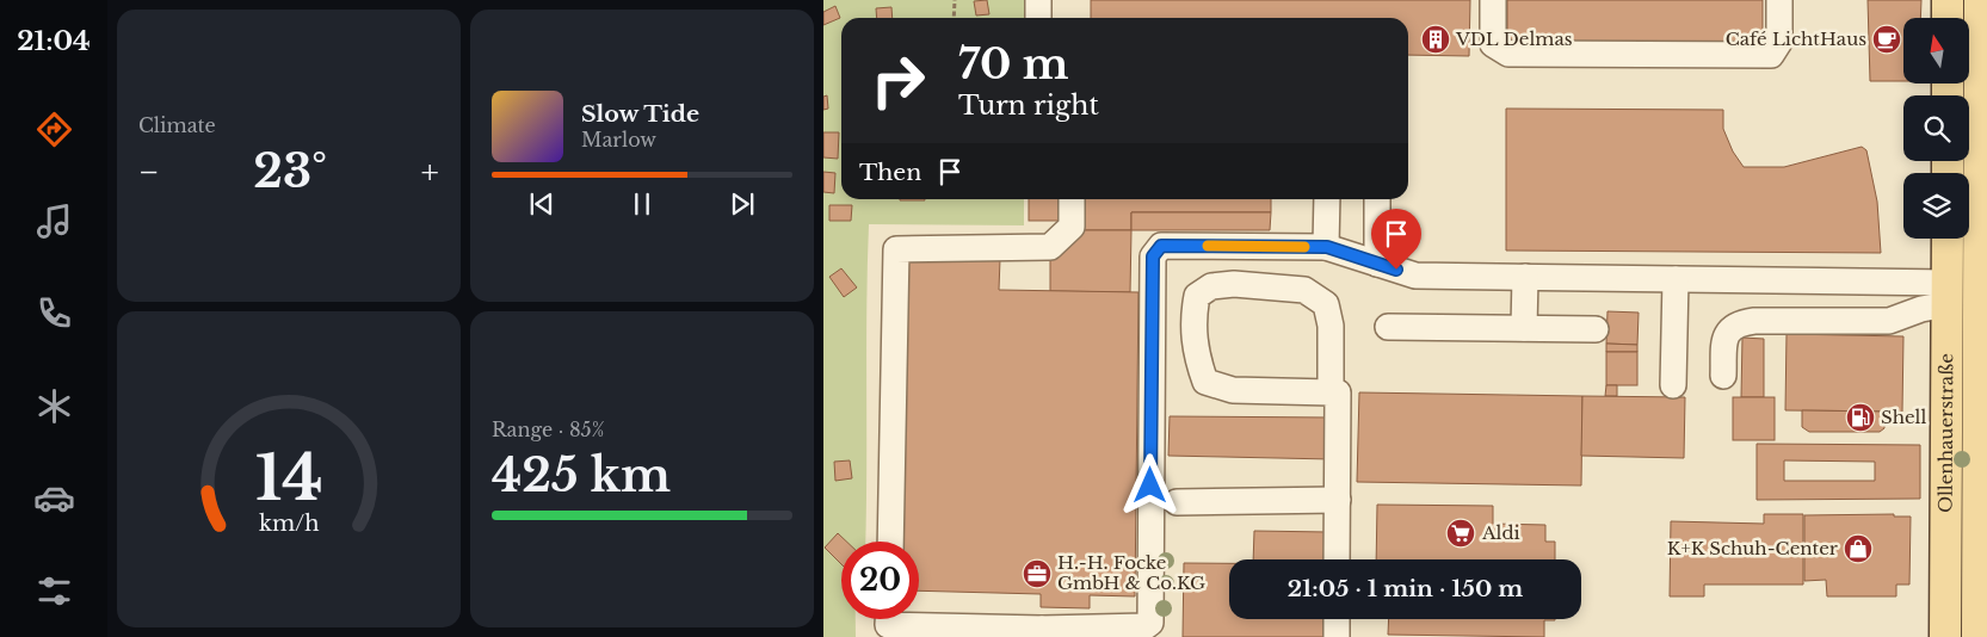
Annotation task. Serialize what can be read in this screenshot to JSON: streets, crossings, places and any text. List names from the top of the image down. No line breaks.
{"streets":{"main road":["Ollenhauerstraße"]},"places":{"building":["VDL Delmas"],"cafe":["Café LichtHaus"],"fuel station":["Shell"],"supermarket":["Aldi"],"shop":["K+K Schuh-Center"],"office":["H.-H. Focke GmbH & Co.KG"]},"north":"top","page":{"tabs":"21:04","tile":["Climate",["Range · 85%","425 km"]],"turn":["70 m","Turn right"],"song":["Slow Tide","Marlow"],"then":"Then","heat":["−","23°","+"],"limit":"20","trip":"21:05 · 1 min · 150 m","gauge":["14","km/h"]}}
